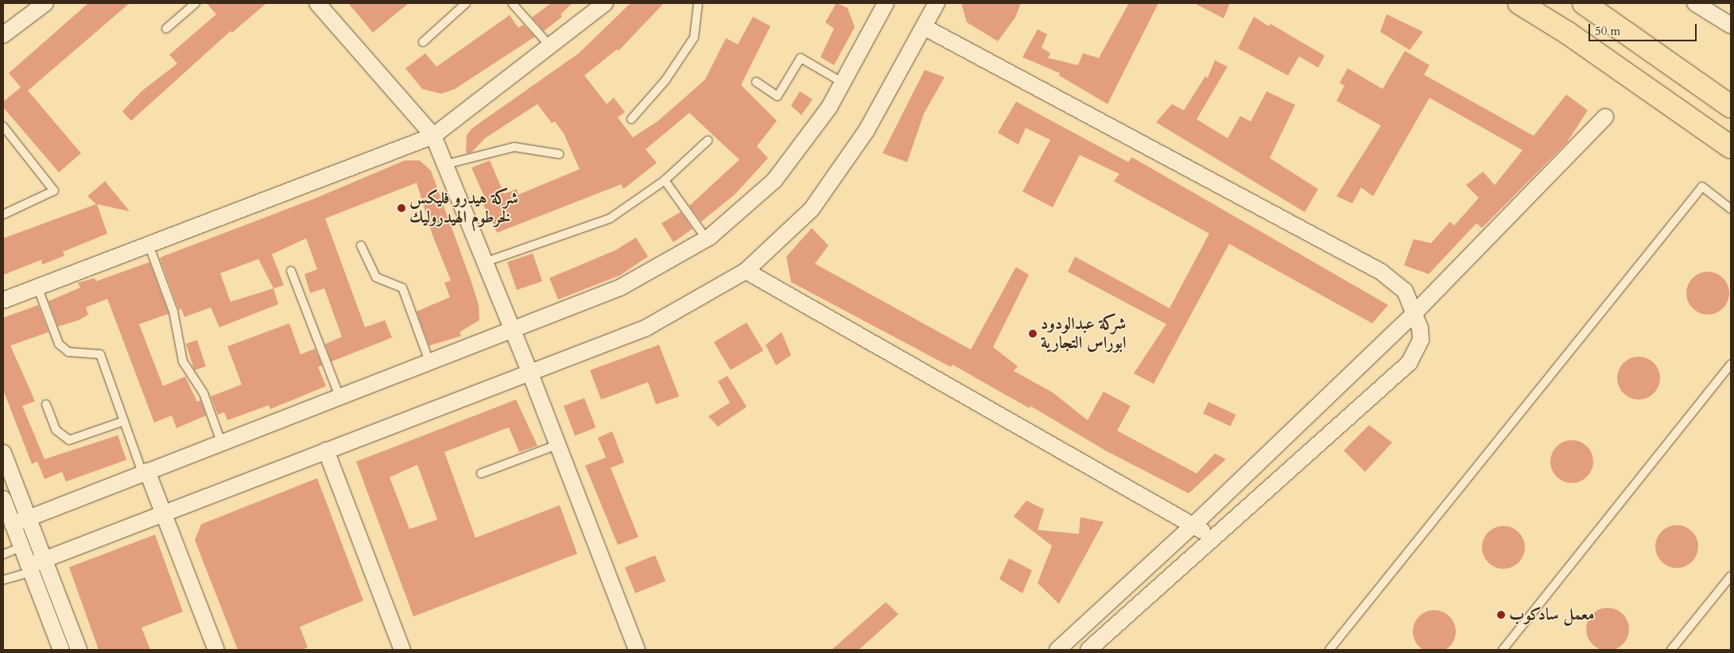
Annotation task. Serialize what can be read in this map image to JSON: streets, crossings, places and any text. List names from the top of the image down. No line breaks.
{"places":["شركة هيدرو فليكس لخرطوم الهيدروليك","شركة عبدالودود ابوراس التجارية","معمل سادكوب"],"scale_bar":"50 m"}
